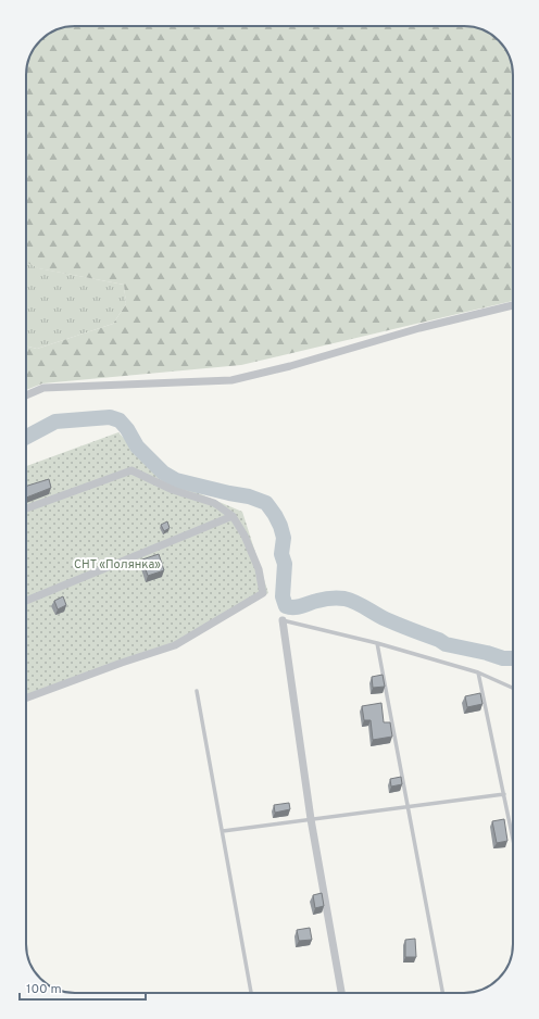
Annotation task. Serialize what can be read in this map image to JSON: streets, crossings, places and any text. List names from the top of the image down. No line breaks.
{"parks":["СНТ «Полянка»"],"scale_bar":"100 m"}
